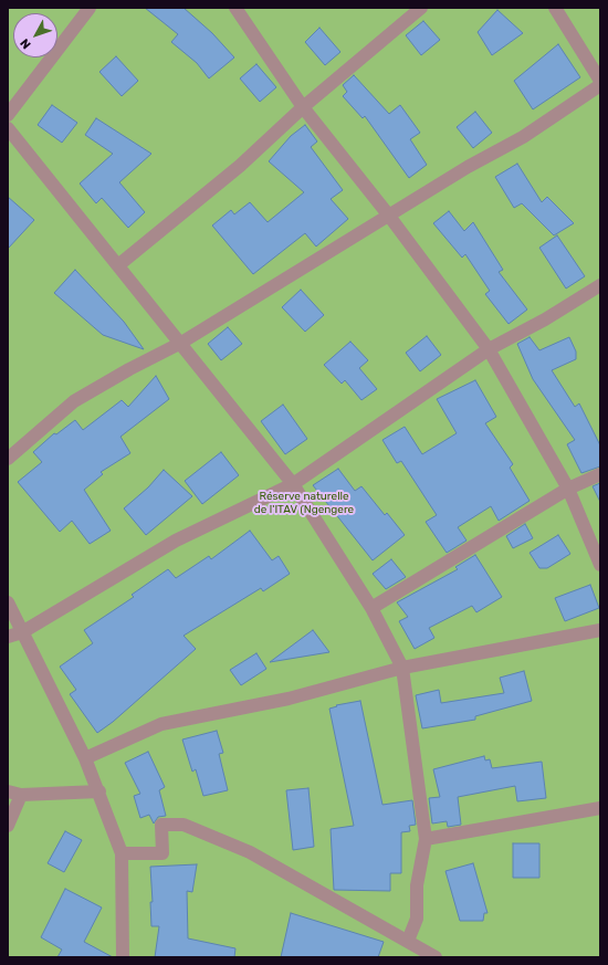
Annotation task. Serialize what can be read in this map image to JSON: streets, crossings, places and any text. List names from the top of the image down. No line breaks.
{"parks":["Réserve naturelle de l'ITAV (Ngengere"],"north":"bottom left"}
